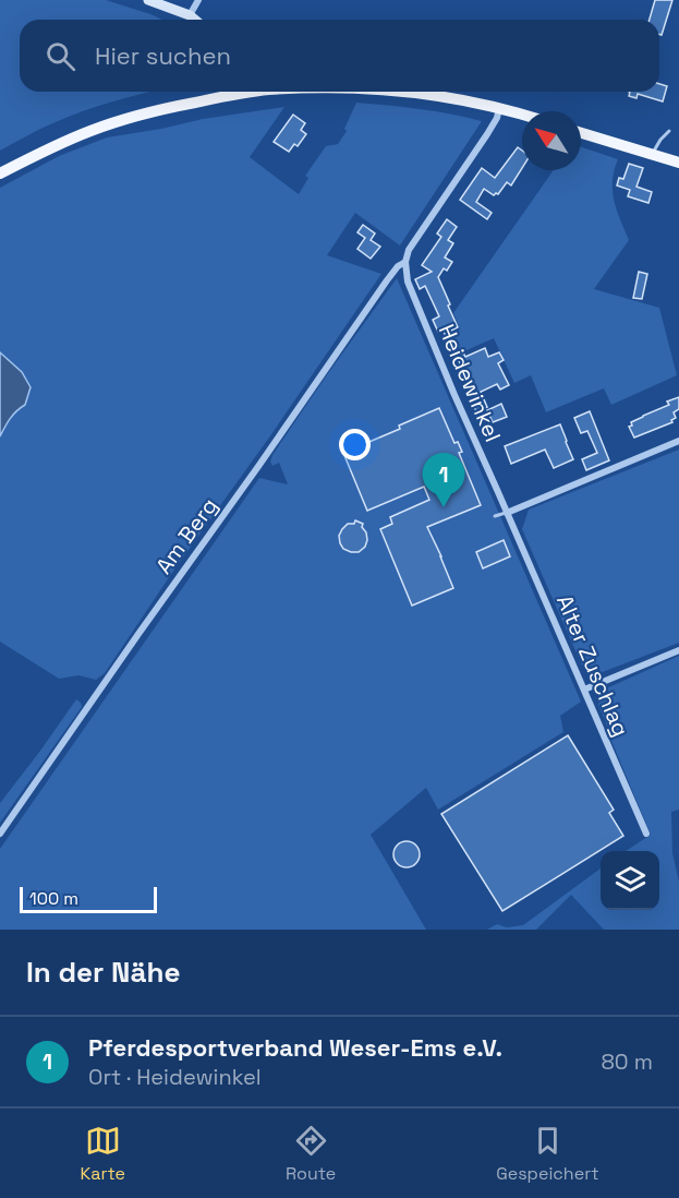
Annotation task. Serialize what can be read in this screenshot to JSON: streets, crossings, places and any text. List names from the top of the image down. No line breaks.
{"streets":{"street":["Heidewinkel","Am Berg","Alter Zuschlag"]},"crossings":[["Heidewinkel","Am Berg"],["Heidewinkel","Alter Zuschlag"]],"scale_bar":"100 m","north":"top left","page":{"search":"Hier suchen","pins":"1","scale":"100 m","heading":"In der Nähe","list":[{"mark":"1","name":"Pferdesportverband Weser-Ems e.V.","note":"Ort · Heidewinkel","value":"80 m"}],"nav":["Karte","Route","Gespeichert"]}}
